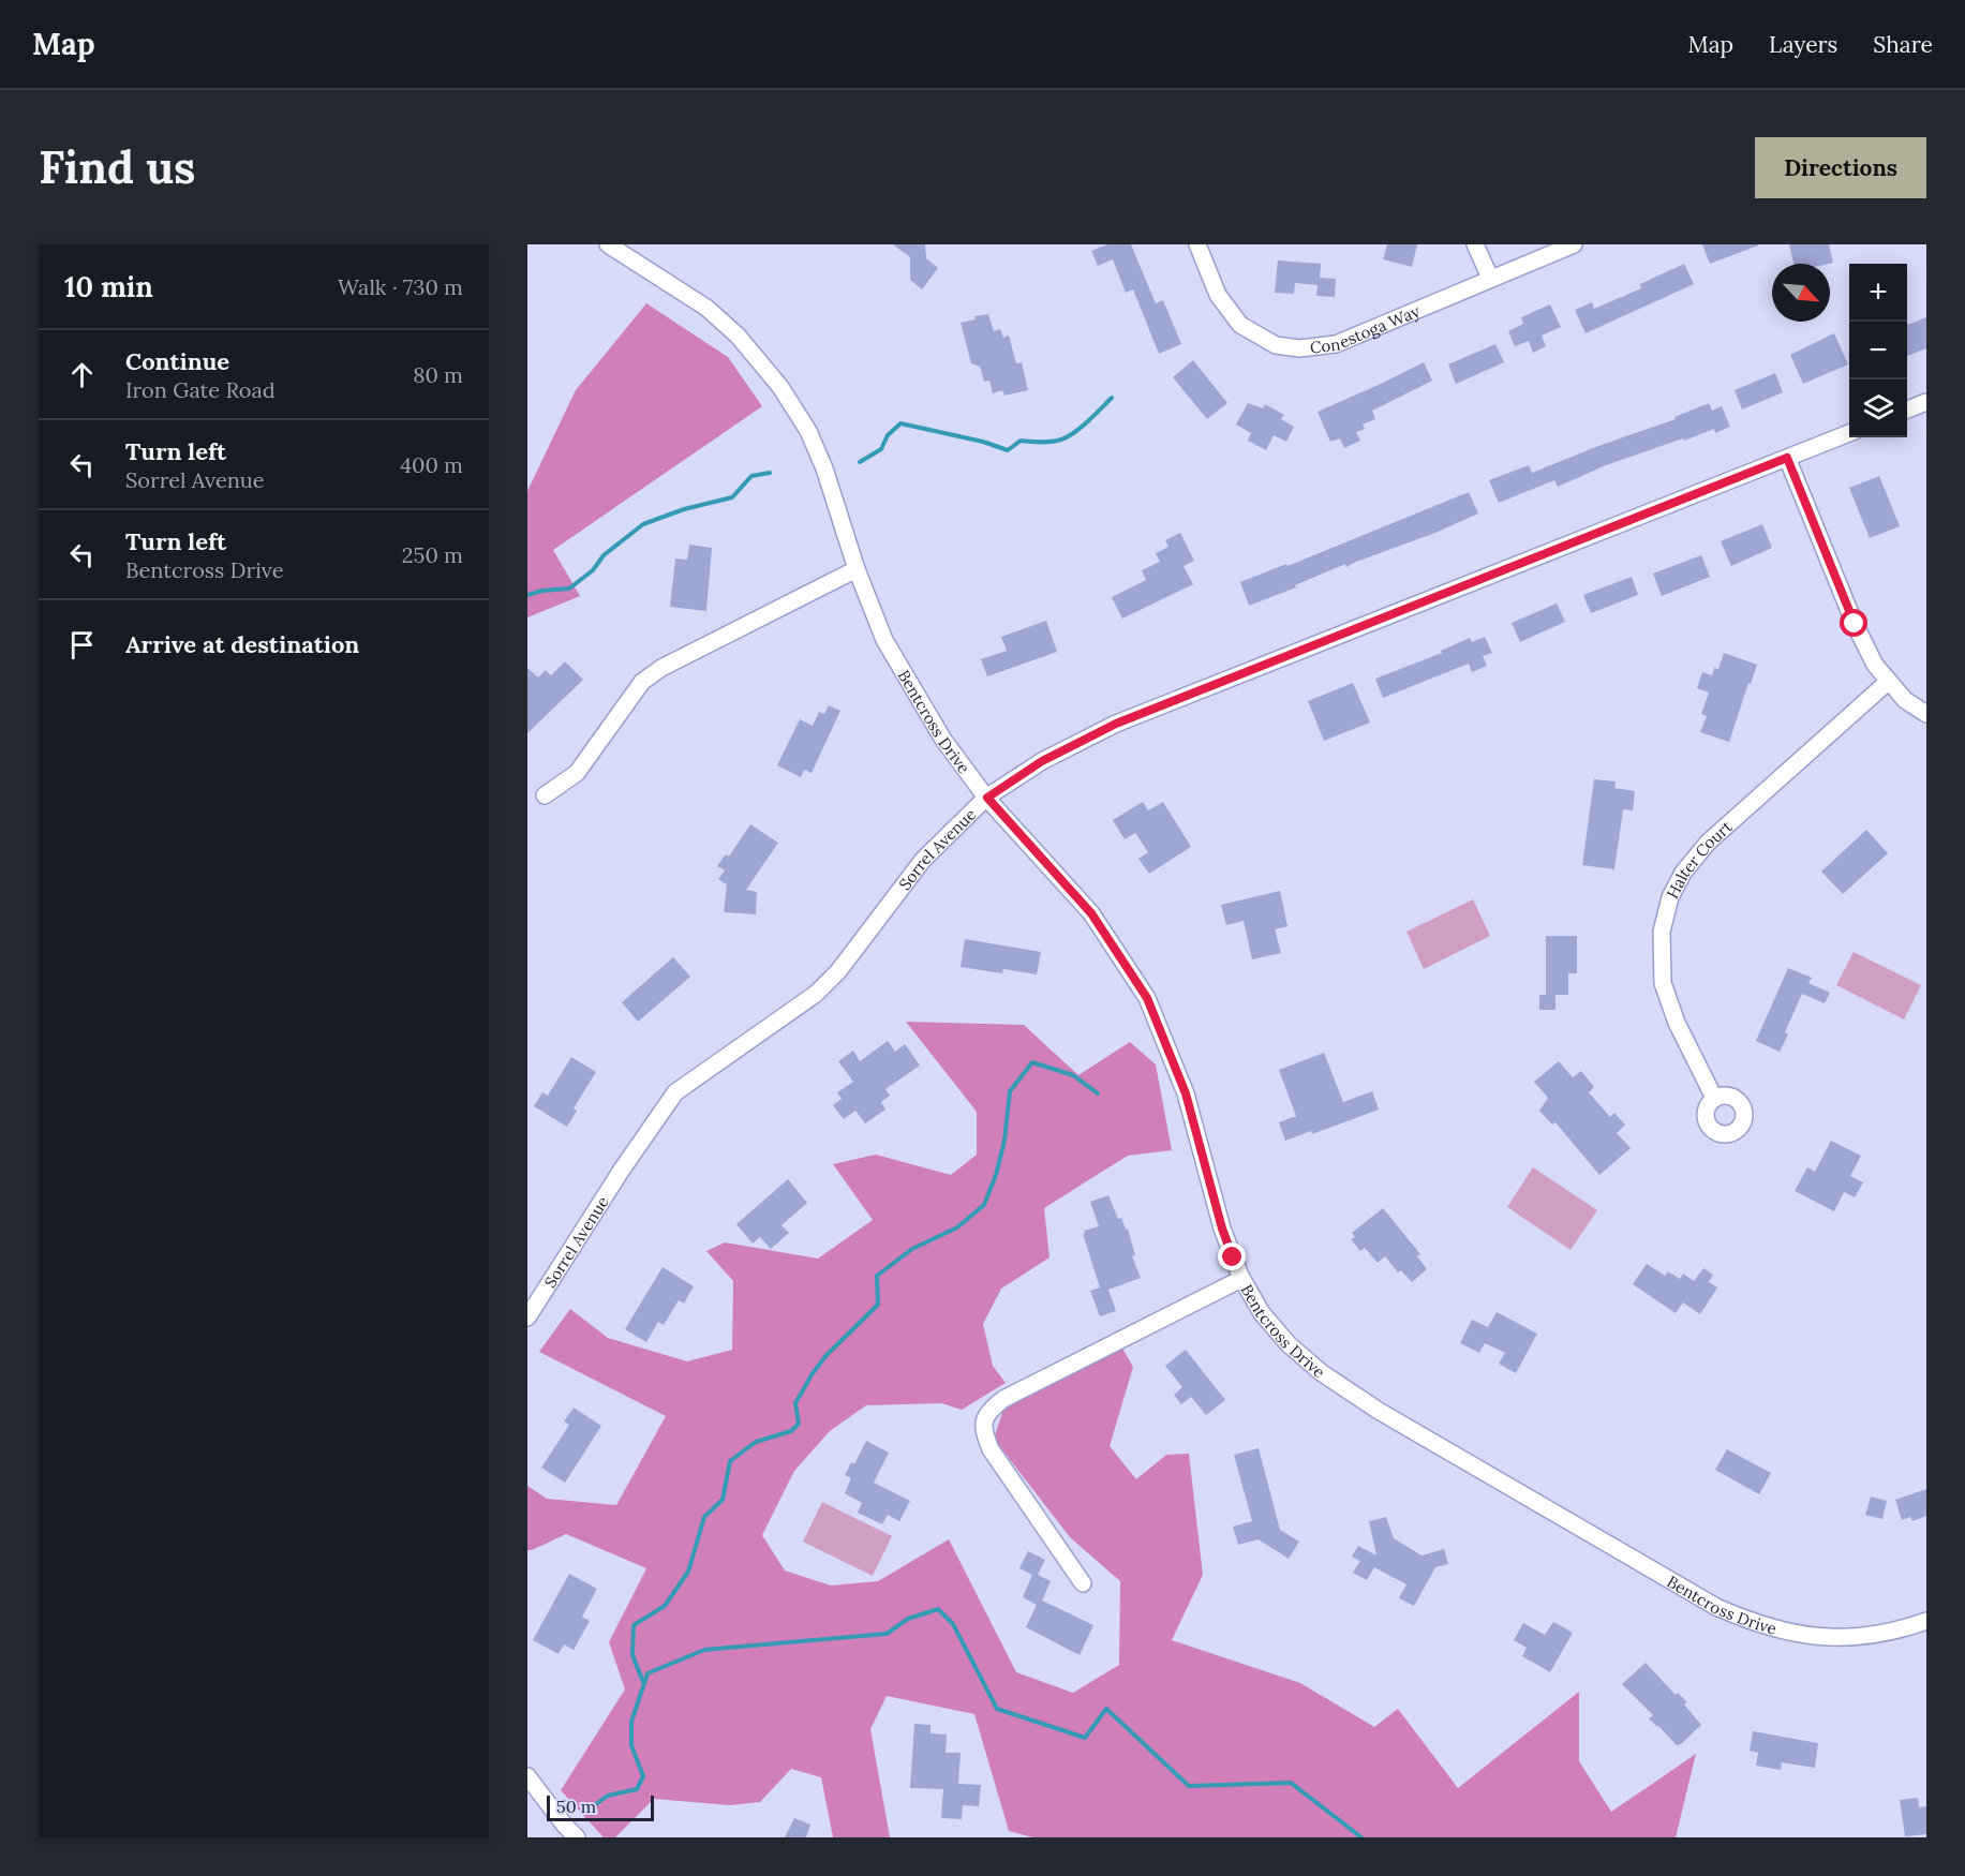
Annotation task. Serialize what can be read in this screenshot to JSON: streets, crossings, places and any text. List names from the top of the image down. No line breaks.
{"streets":{"street":["Conestoga Way","Bentcross Drive","Sorrel Avenue","Halter Court"]},"crossings":[["Bentcross Drive","Sorrel Avenue"]],"scale_bar":"50 m","north":"bottom right","page":{"header":"Map","nav":["Map","Layers","Share"],"buttons":"Directions","title":"Find us","heading":["10 min","Walk · 730 m"],"map_buttons":["+","−"],"list":[["Continue","Iron Gate Road","80 m"],["Turn left","Sorrel Avenue","400 m"],["Turn left","Bentcross Drive","250 m"],"Arrive at destination"],"scale":"50 m"}}
